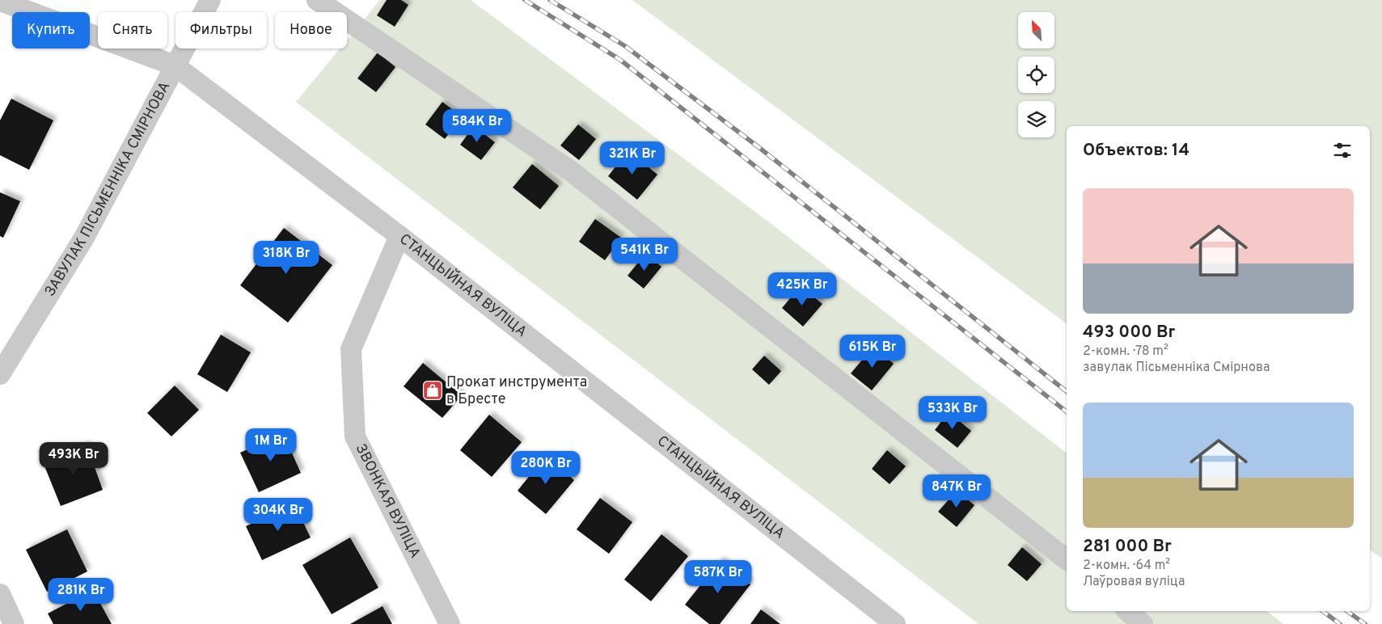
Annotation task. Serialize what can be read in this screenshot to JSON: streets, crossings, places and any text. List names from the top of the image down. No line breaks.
{"streets":{"street":["ЗАВУЛАК ПІСЬМЕННІКА СМІРНОВА","СТАНЦЫЙНАЯ ВУЛІЦА","ЗВОНКАЯ ВУЛІЦА"]},"crossings":[["ЗАВУЛАК ПІСЬМЕННІКА СМІРНОВА","СТАНЦЫЙНАЯ ВУЛІЦА"],["СТАНЦЫЙНАЯ ВУЛІЦА","ЗВОНКАЯ ВУЛІЦА"]],"places":{"shop":["Прокат инструмента в Бресте"]},"north":"top left","page":{"chip":["Купить","Снять","Фильтры","Новое"],"price":["584K Br","321K Br","541K Br","318K Br","425K Br","615K Br","533K Br","1M Br","493K Br","280K Br","847K Br","304K Br","587K Br","281K Br"],"heading":"Объектов: 14","list":[{"name":"493 000 Br","note":"2-комн. · 78 m² · завулак Пісьменніка Смірнова"},{"name":"281 000 Br","note":"2-комн. · 64 m² · Лаўровая вуліца"}]}}
